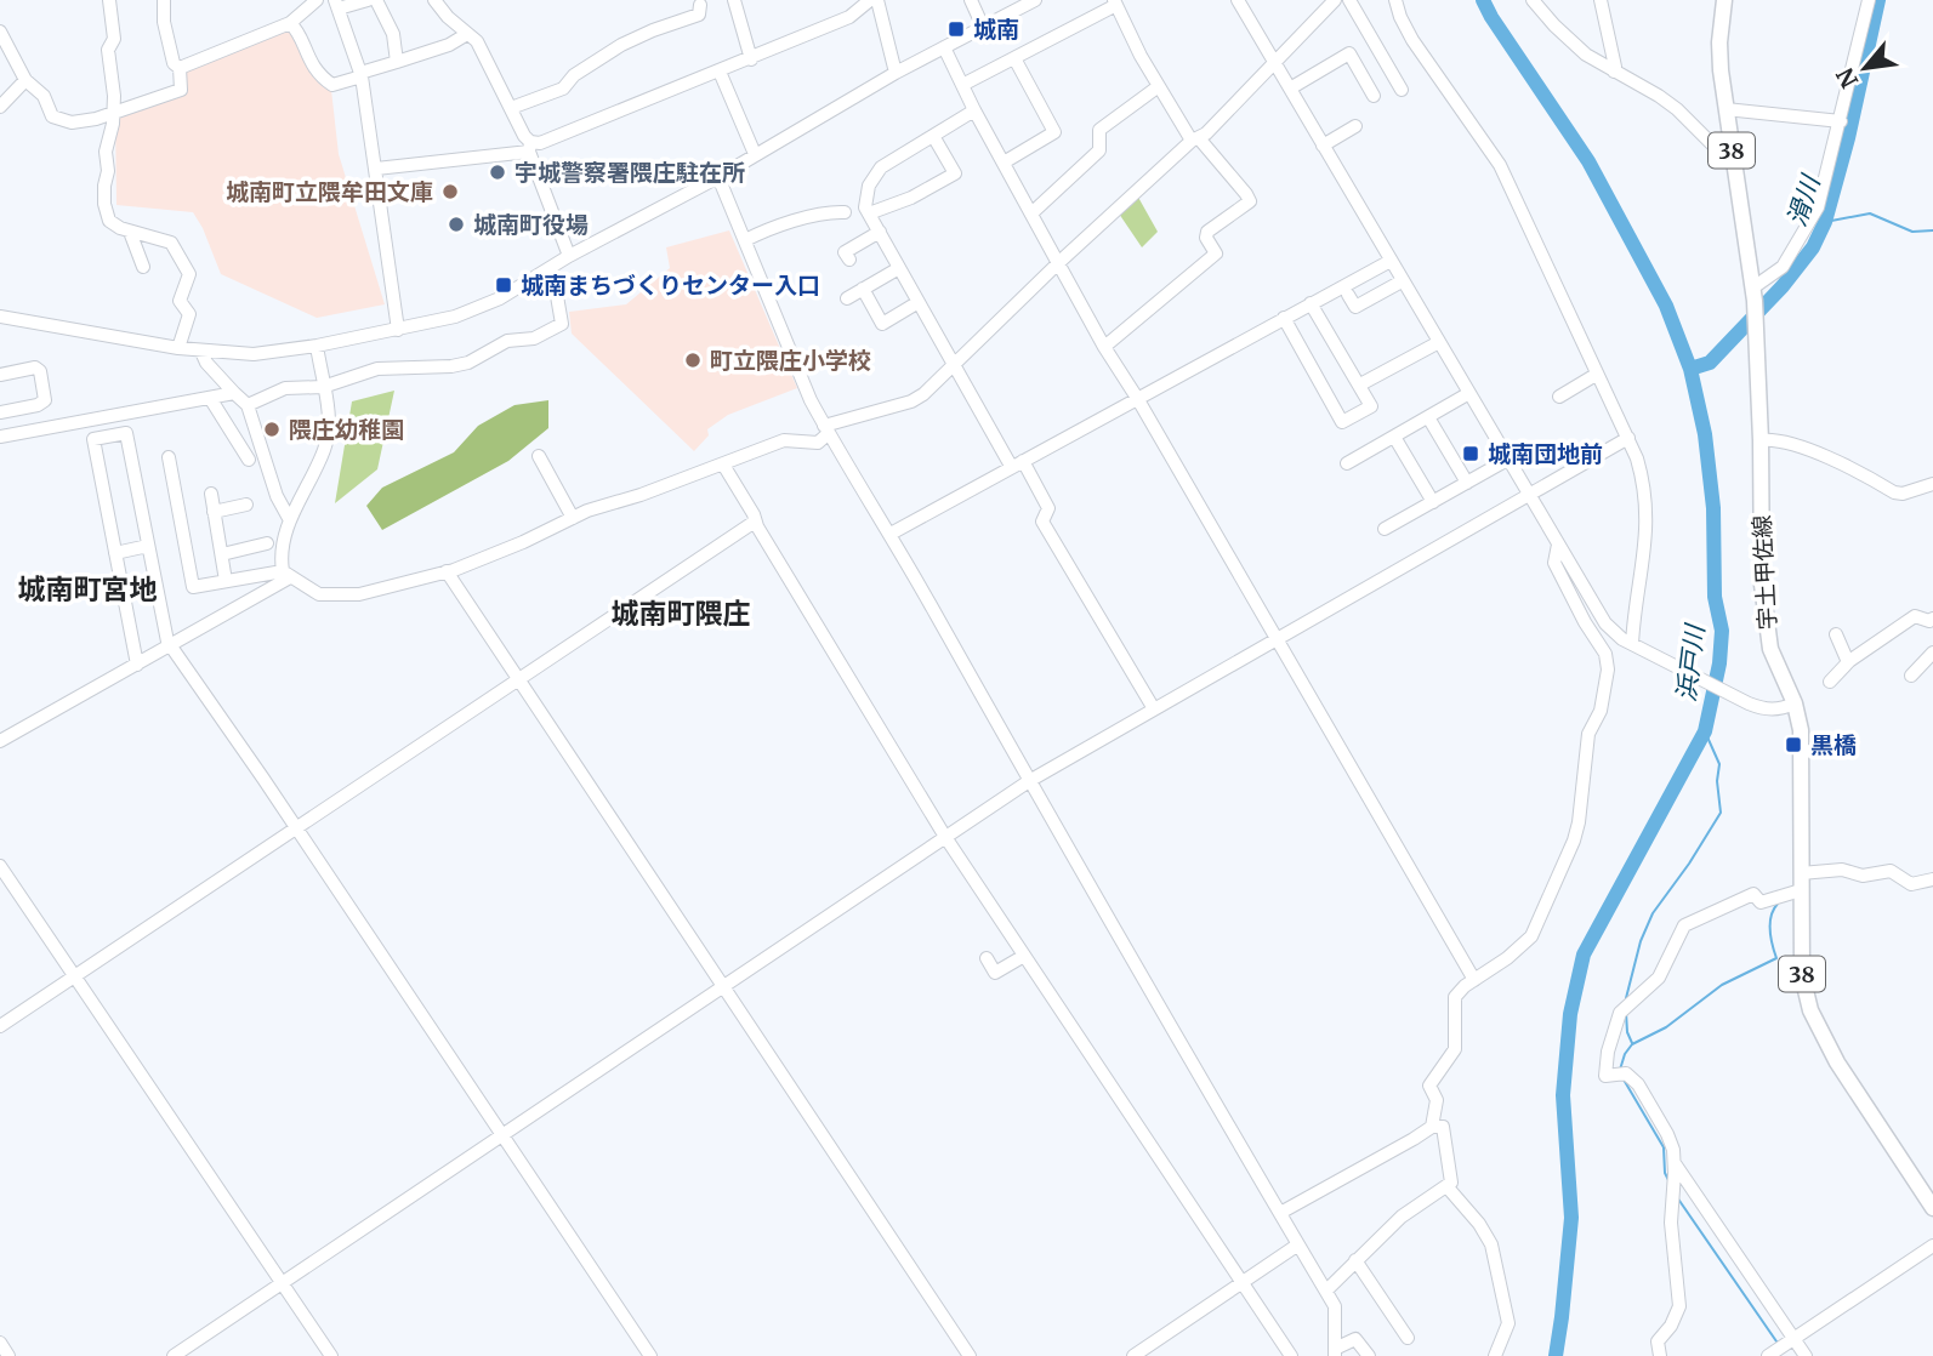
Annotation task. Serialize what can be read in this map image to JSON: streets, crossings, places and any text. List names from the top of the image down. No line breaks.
{"streets":{"main road":["38","宇土甲佐線"]},"districts":["城南町宮地","城南町隈庄"],"water":["滑川","浜戸川"],"places":{"transit":["城南","城南まちづくりセンター入口","城南団地前","黒橋"],"other":["宇城警察署隈庄駐在所","城南町立隈牟田文庫","城南町役場","町立隈庄小学校","隈庄幼稚園"]},"north":"bottom left"}
